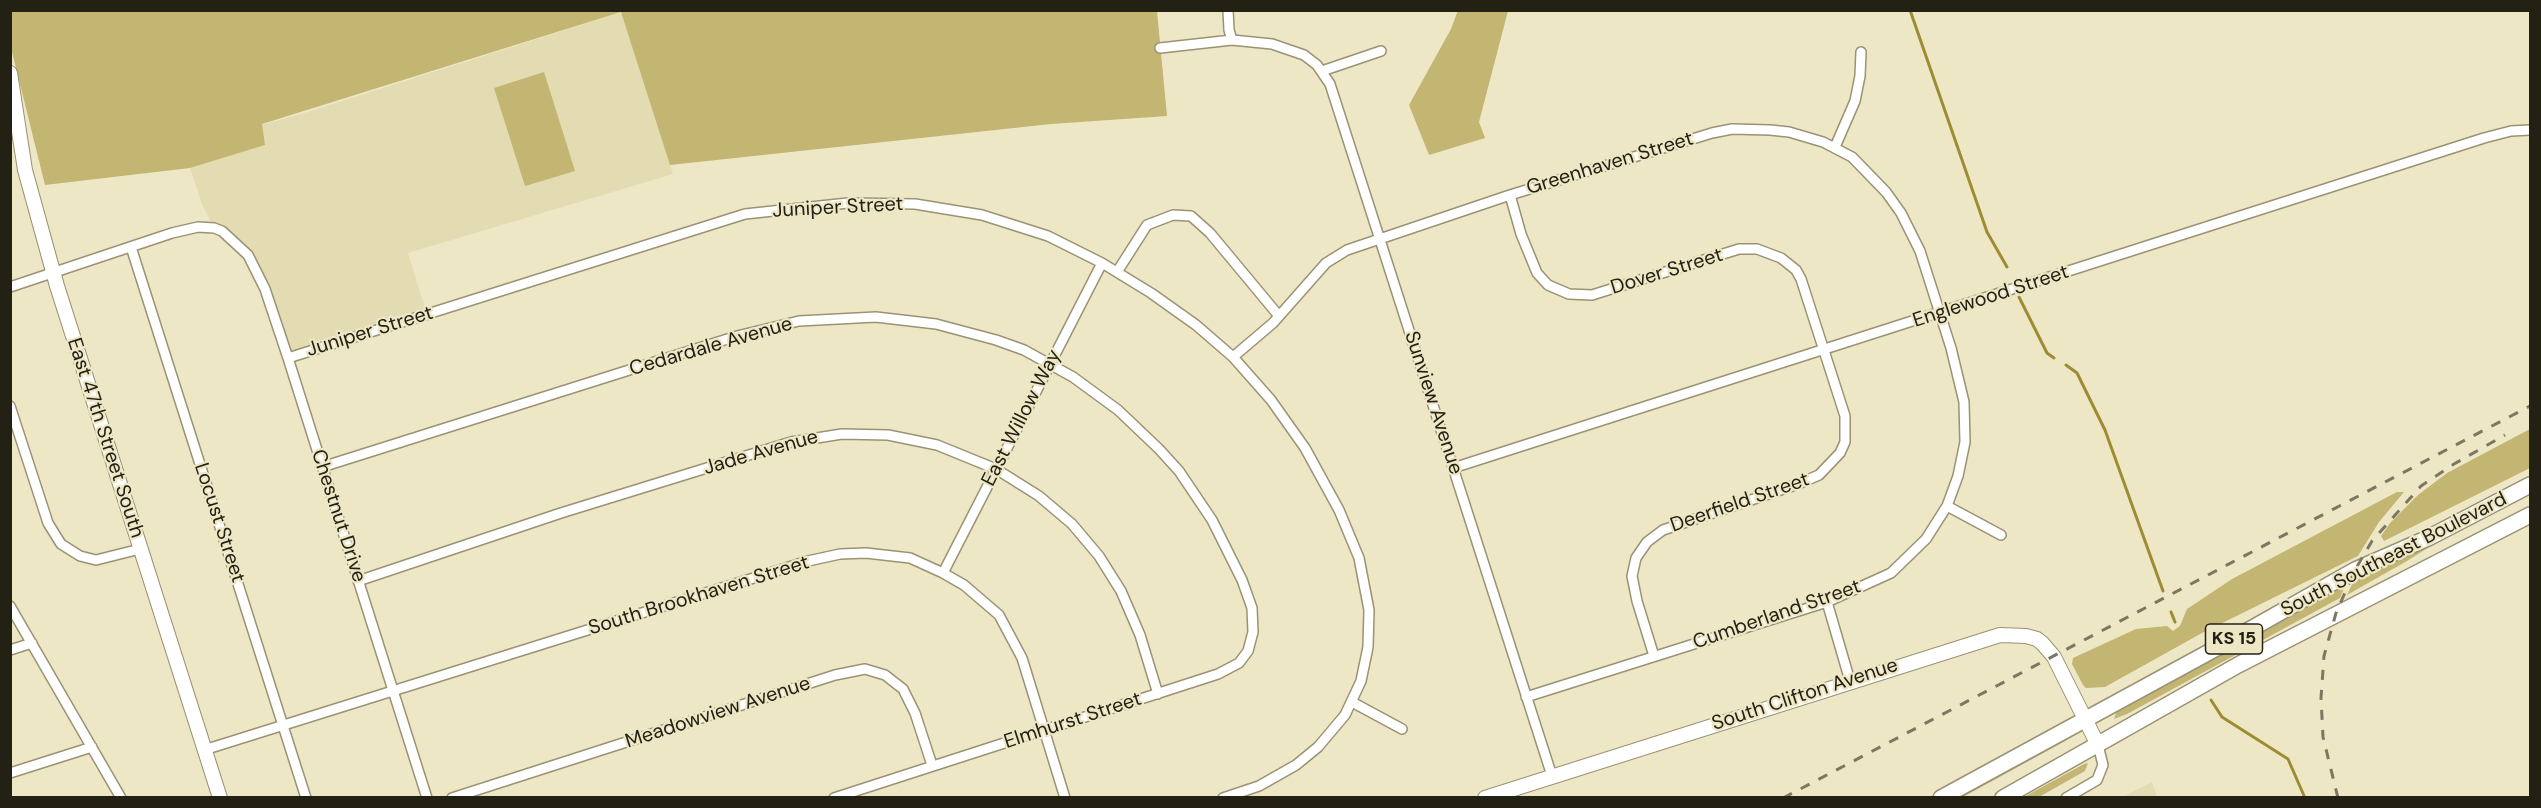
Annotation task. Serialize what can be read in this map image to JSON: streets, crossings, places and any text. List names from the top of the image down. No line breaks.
{"streets":{"main road":["East 47th Street South","South Southeast Boulevard","KS 15","South Clifton Avenue"],"street":["Greenhaven Street","Juniper Street","Dover Street","Englewood Street","Cedardale Avenue","Sunview Avenue","East Willow Way","Jade Avenue","Deerfield Street","Chestnut Drive","Locust Street","South Brookhaven Street","Cumberland Street","Meadowview Avenue","Elmhurst Street"]},"crossings":[["Greenhaven Street","Juniper Street"],["Greenhaven Street","Dover Street"],["Greenhaven Street","Englewood Street"],["Greenhaven Street","Sunview Avenue"],["Greenhaven Street","Cumberland Street"],["Juniper Street","East Willow Way"],["Juniper Street","Chestnut Drive"],["Dover Street","Englewood Street"],["Dover Street","Deerfield Street"],["Englewood Street","Sunview Avenue"],["Englewood Street","Deerfield Street"],["Englewood Street","Cumberland Street"],["Cedardale Avenue","East Willow Way"],["Cedardale Avenue","Chestnut Drive"],["Cedardale Avenue","Elmhurst Street"],["Sunview Avenue","Cumberland Street"],["Sunview Avenue","South Clifton Avenue"],["East Willow Way","Jade Avenue"],["East Willow Way","South Brookhaven Street"],["East 47th Street South","South Brookhaven Street"],["Jade Avenue","Chestnut Drive"],["Jade Avenue","Elmhurst Street"],["Deerfield Street","Cumberland Street"],["Chestnut Drive","Locust Street"],["Chestnut Drive","South Brookhaven Street"],["Locust Street","South Brookhaven Street"],["South Southeast Boulevard","South Clifton Avenue"],["South Brookhaven Street","Elmhurst Street"],["Meadowview Avenue","Elmhurst Street"]]}
